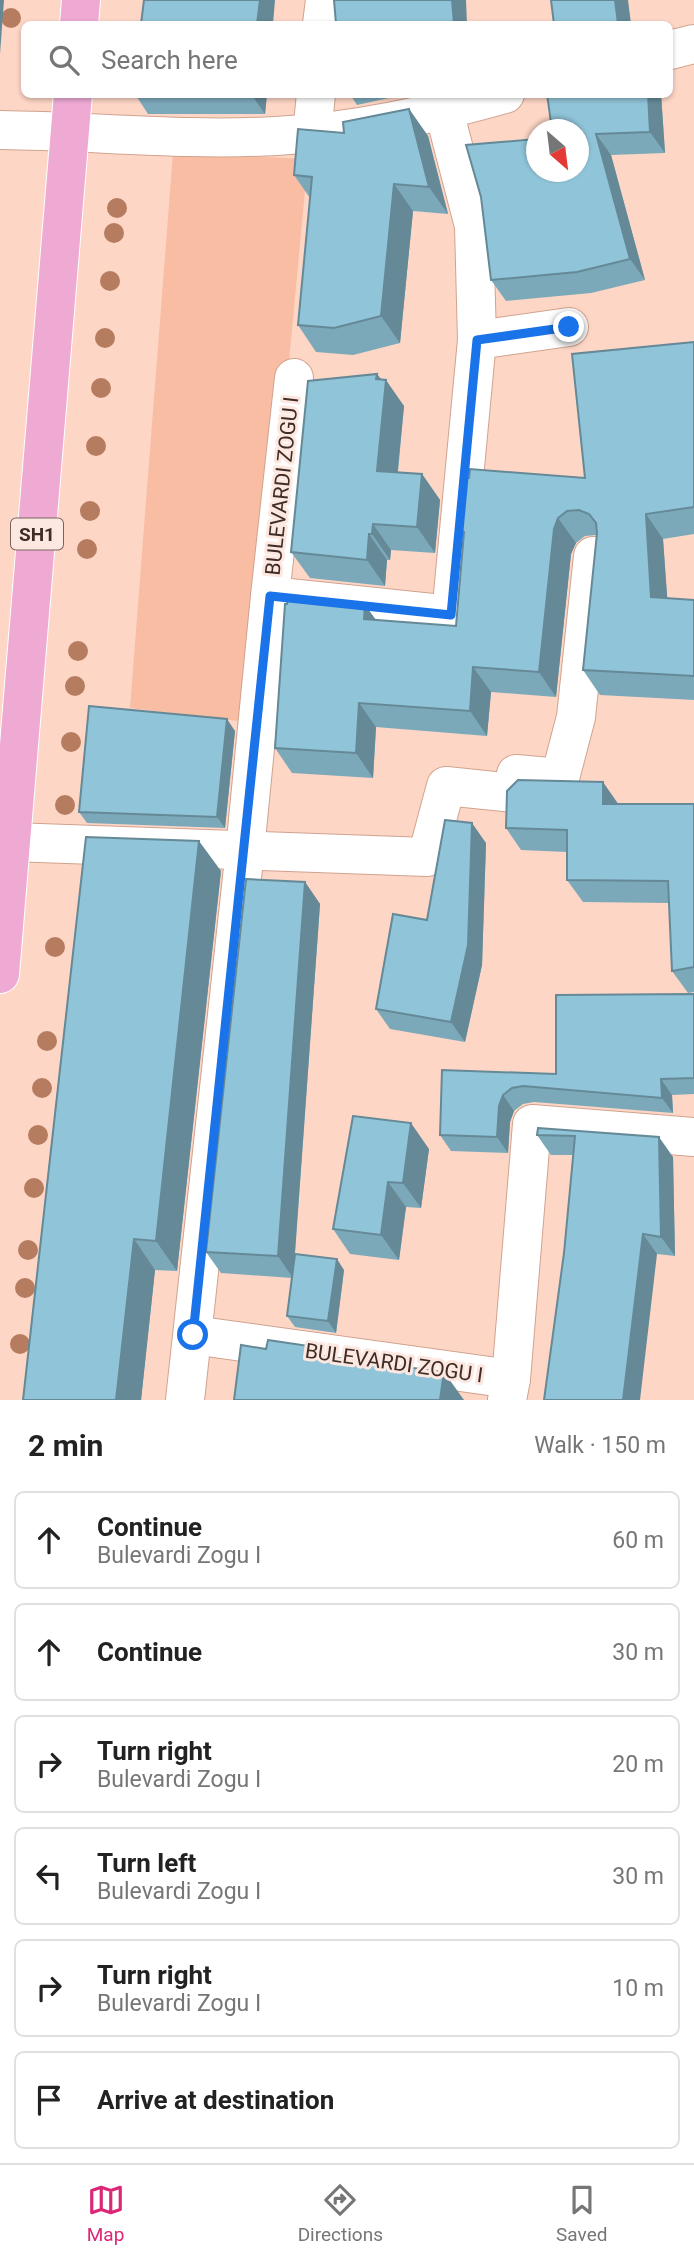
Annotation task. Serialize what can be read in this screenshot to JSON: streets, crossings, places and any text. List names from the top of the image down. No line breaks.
{"streets":{"main road":["SH1"],"street":["BULEVARDI ZOGU I"]},"north":"bottom right","page":{"search":"Search here","heading":["2 min","Walk · 150 m"],"list":[["Continue","Bulevardi Zogu I","60 m"],["Continue","30 m"],["Turn right","Bulevardi Zogu I","20 m"],["Turn left","Bulevardi Zogu I","30 m"],["Turn right","Bulevardi Zogu I","10 m"],"Arrive at destination"],"nav":["Map","Directions","Saved"]}}
